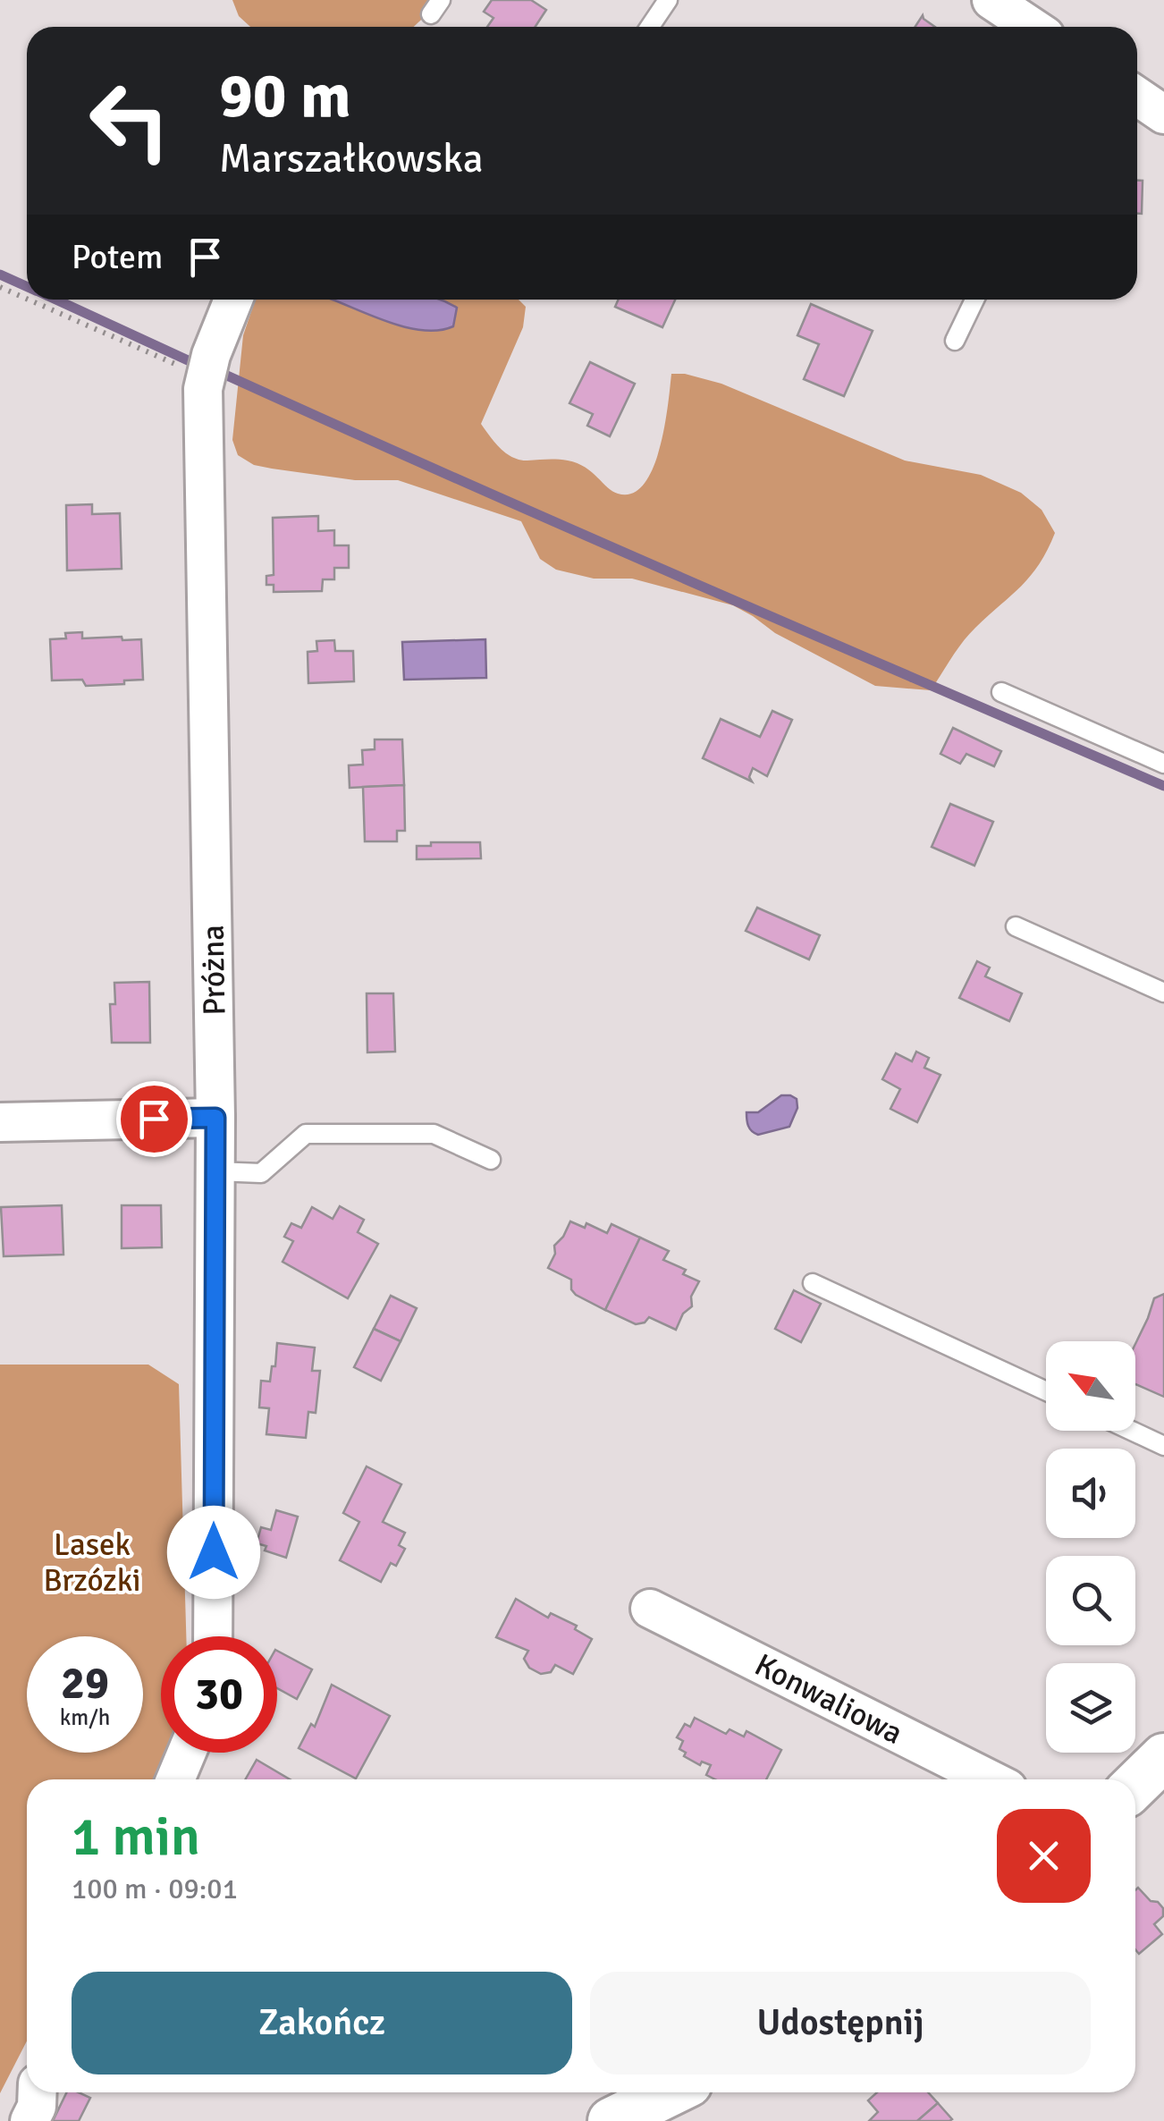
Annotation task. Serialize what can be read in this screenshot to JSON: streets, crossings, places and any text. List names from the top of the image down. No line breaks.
{"streets":{"street":["Próżna","Konwaliowa"]},"parks":["Lasek Brzózki"],"north":"top left","page":{"turn":["90 m","Marszałkowska"],"then":"Potem","speed":"29 km/h","limit":"30","heading":["1 min","100 m · 09:01"],"buttons":["Zakończ","Udostępnij"]}}
